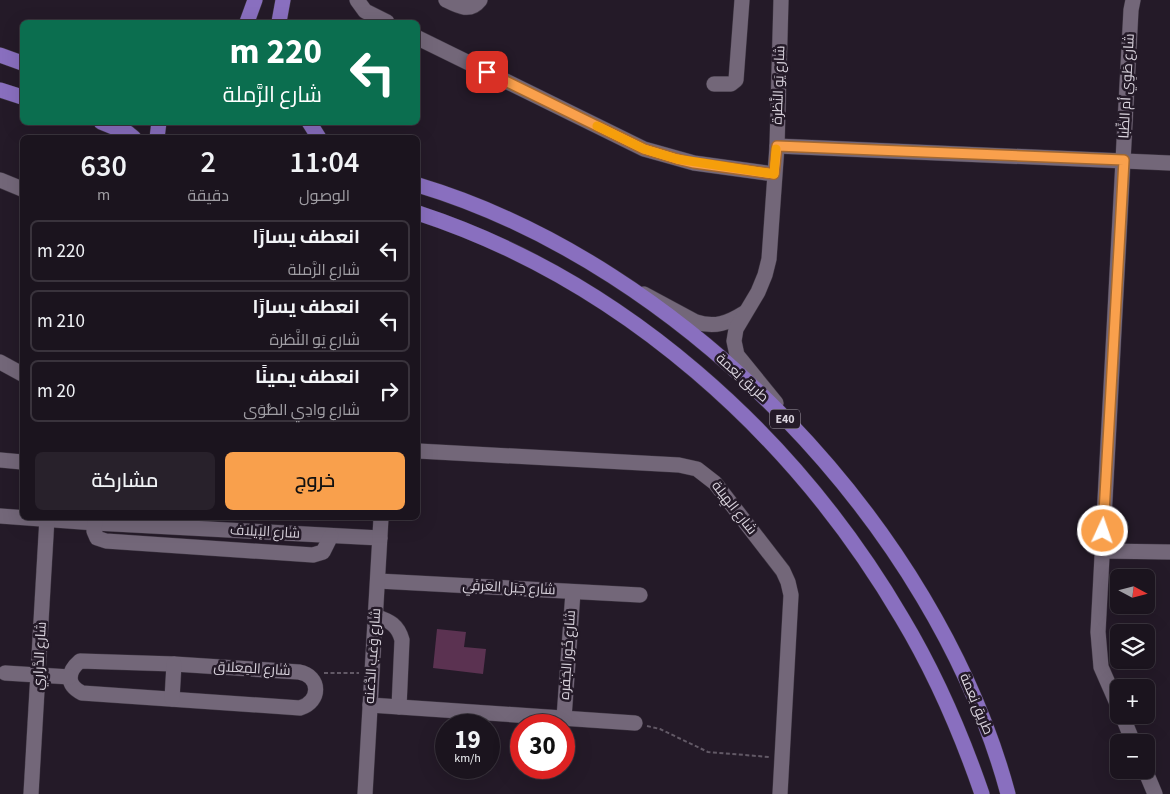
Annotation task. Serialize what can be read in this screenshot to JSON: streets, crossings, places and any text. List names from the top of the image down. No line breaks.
{"streets":{"main road":["طريق نِعمة","E40"],"street":["شارع يَو النَّظرة","شارع طَوِي أم الظِّبا","شارع الهِيلة","شارع الإيلاف","شارع جَبَل العَرفَي","شارع خُور الجَفره","شارع الدَّرارِي","شارع وَعَب الدَّعنه","شارع المِعلاق"]},"crossings":[["شارع يَو النَّظرة","طريق نِعمة"],["شارع الإيلاف","شارع وَعَب الدَّعنه"],["شارع جَبَل العَرفَي","شارع خُور الجَفره"],["شارع جَبَل العَرفَي","شارع وَعَب الدَّعنه"]],"north":"right","page":{"turn":["220 m","شارع الرَّملة"],"eta":["11:04","الوصول","2","دقيقة","630","m"],"list":[{"name":"انعطف يسارًا","note":"شارع الرَّملة","value":"220 m"},{"name":"انعطف يسارًا","note":"شارع يَو النَّظرة","value":"210 m"},{"name":"انعطف يمينًا","note":"شارع وادِي الطُّوَى","value":"20 m"}],"buttons":["خروج","مشاركة"],"map_buttons":["+","−"],"speed":"19 km/h","limit":"30"}}
